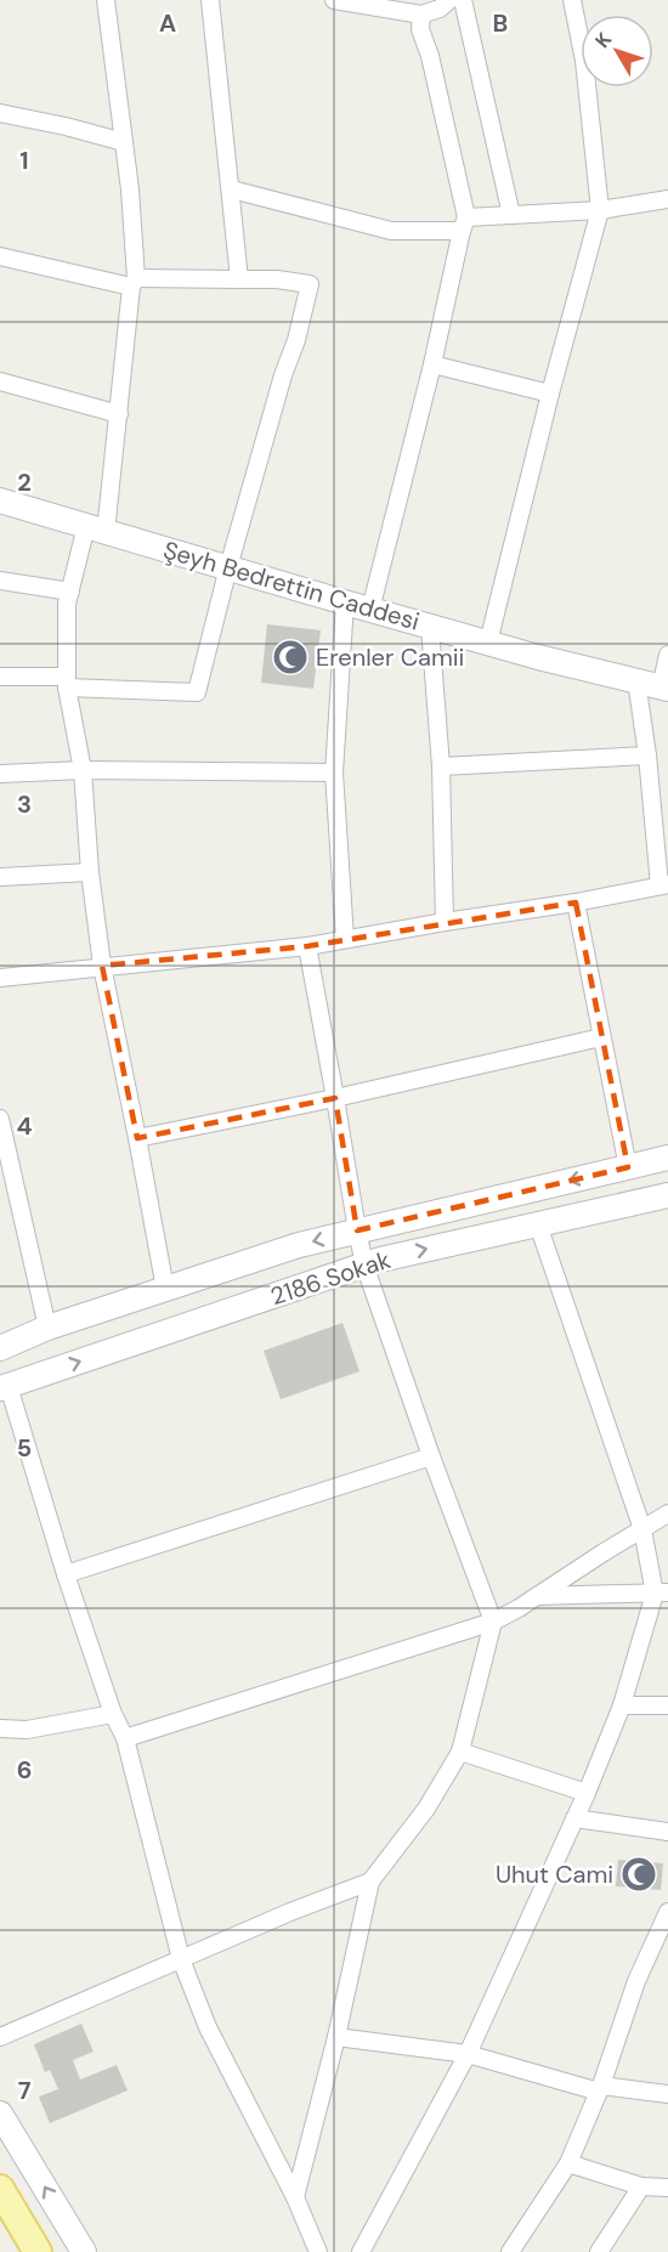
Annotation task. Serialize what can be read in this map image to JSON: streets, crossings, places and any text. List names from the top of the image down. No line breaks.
{"streets":{"main road":["Şeyh Bedrettin Caddesi","2186 Sokak"]},"places":{"mosque":["Erenler Camii","Uhut Cami"]},"north":"top left","grid":{"columns":["A","B"],"rows":["1","2","3","4","5","6","7"]}}
